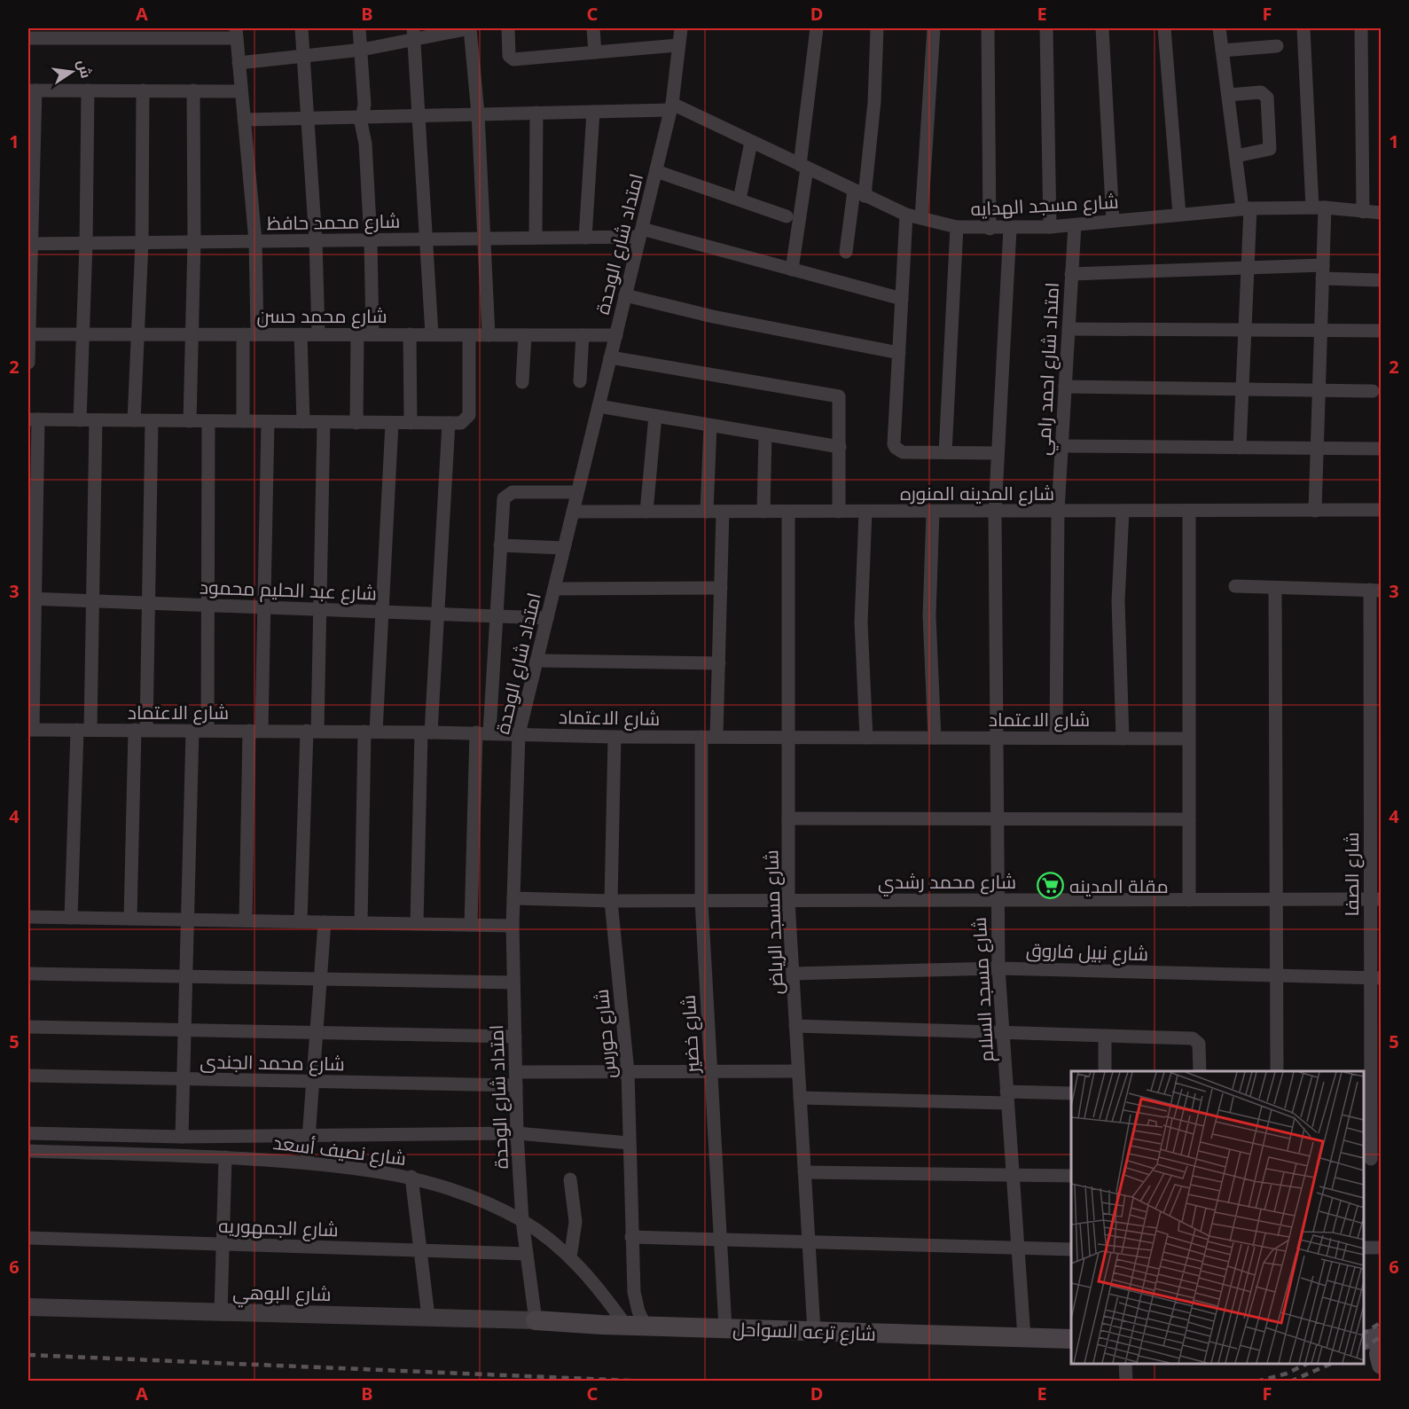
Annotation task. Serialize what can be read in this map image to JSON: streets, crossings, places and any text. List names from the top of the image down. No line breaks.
{"streets":{"main road":["شارع ترعه السواحل"],"street":["شارع مسجد الهدايه","شارع محمد حافظ","امتداد شارع الوحدة","شارع محمد حسن","امتداد شارع احمد رامي","شارع المدينه المنوره","شارع عبد الحليم محمود","شارع الاعتماد","شارع الصفا","شارع محمد رشدي","شارع مسجد الرياض","شارع نبيل فاروق","شارع مسجد السلام","شارع حورس","شارع خضير","شارع محمد الجندى","شارع نصيف أسعد","شارع الجمهوريه","شارع البوهي"]},"crossings":[["شارع مسجد الهدايه","امتداد شارع الوحدة"],["شارع مسجد الهدايه","امتداد شارع احمد رامي"],["شارع مسجد الهدايه","شارع مسجد السلام"],["شارع محمد حافظ","امتداد شارع الوحدة"],["امتداد شارع الوحدة","شارع محمد حسن"],["امتداد شارع الوحدة","شارع المدينه المنوره"],["امتداد شارع الوحدة","شارع عبد الحليم محمود"],["امتداد شارع الوحدة","شارع الاعتماد"],["امتداد شارع الوحدة","شارع محمد رشدي"],["امتداد شارع الوحدة","شارع محمد الجندى"],["امتداد شارع الوحدة","شارع نصيف أسعد"],["امتداد شارع الوحدة","شارع الجمهوريه"],["امتداد شارع الوحدة","شارع البوهي"],["امتداد شارع الوحدة","شارع ترعه السواحل"],["امتداد شارع احمد رامي","شارع المدينه المنوره"],["امتداد شارع احمد رامي","شارع الاعتماد"],["شارع المدينه المنوره","شارع مسجد الرياض"],["شارع المدينه المنوره","شارع مسجد السلام"],["شارع الاعتماد","شارع مسجد الرياض"],["شارع الاعتماد","شارع مسجد السلام"],["شارع الاعتماد","شارع حورس"],["شارع الاعتماد","شارع خضير"],["شارع الصفا","شارع محمد رشدي"],["شارع الصفا","شارع نبيل فاروق"],["شارع محمد رشدي","شارع مسجد الرياض"],["شارع محمد رشدي","شارع مسجد السلام"],["شارع محمد رشدي","شارع حورس"],["شارع محمد رشدي","شارع خضير"],["شارع مسجد الرياض","شارع نبيل فاروق"],["شارع مسجد الرياض","شارع محمد الجندى"],["شارع مسجد الرياض","شارع ترعه السواحل"],["شارع نبيل فاروق","شارع مسجد السلام"],["شارع مسجد السلام","شارع ترعه السواحل"],["شارع حورس","شارع محمد الجندى"],["شارع حورس","شارع نصيف أسعد"],["شارع حورس","شارع ترعه السواحل"],["شارع خضير","شارع محمد الجندى"],["شارع خضير","شارع ترعه السواحل"],["شارع نصيف أسعد","شارع ترعه السواحل"],["شارع البوهي","شارع ترعه السواحل"]],"places":{"supermarket":["مقلة المدينه"]},"north":"right","grid":{"columns":["A","B","C","D","E","F"],"rows":["1","2","3","4","5","6"]}}
